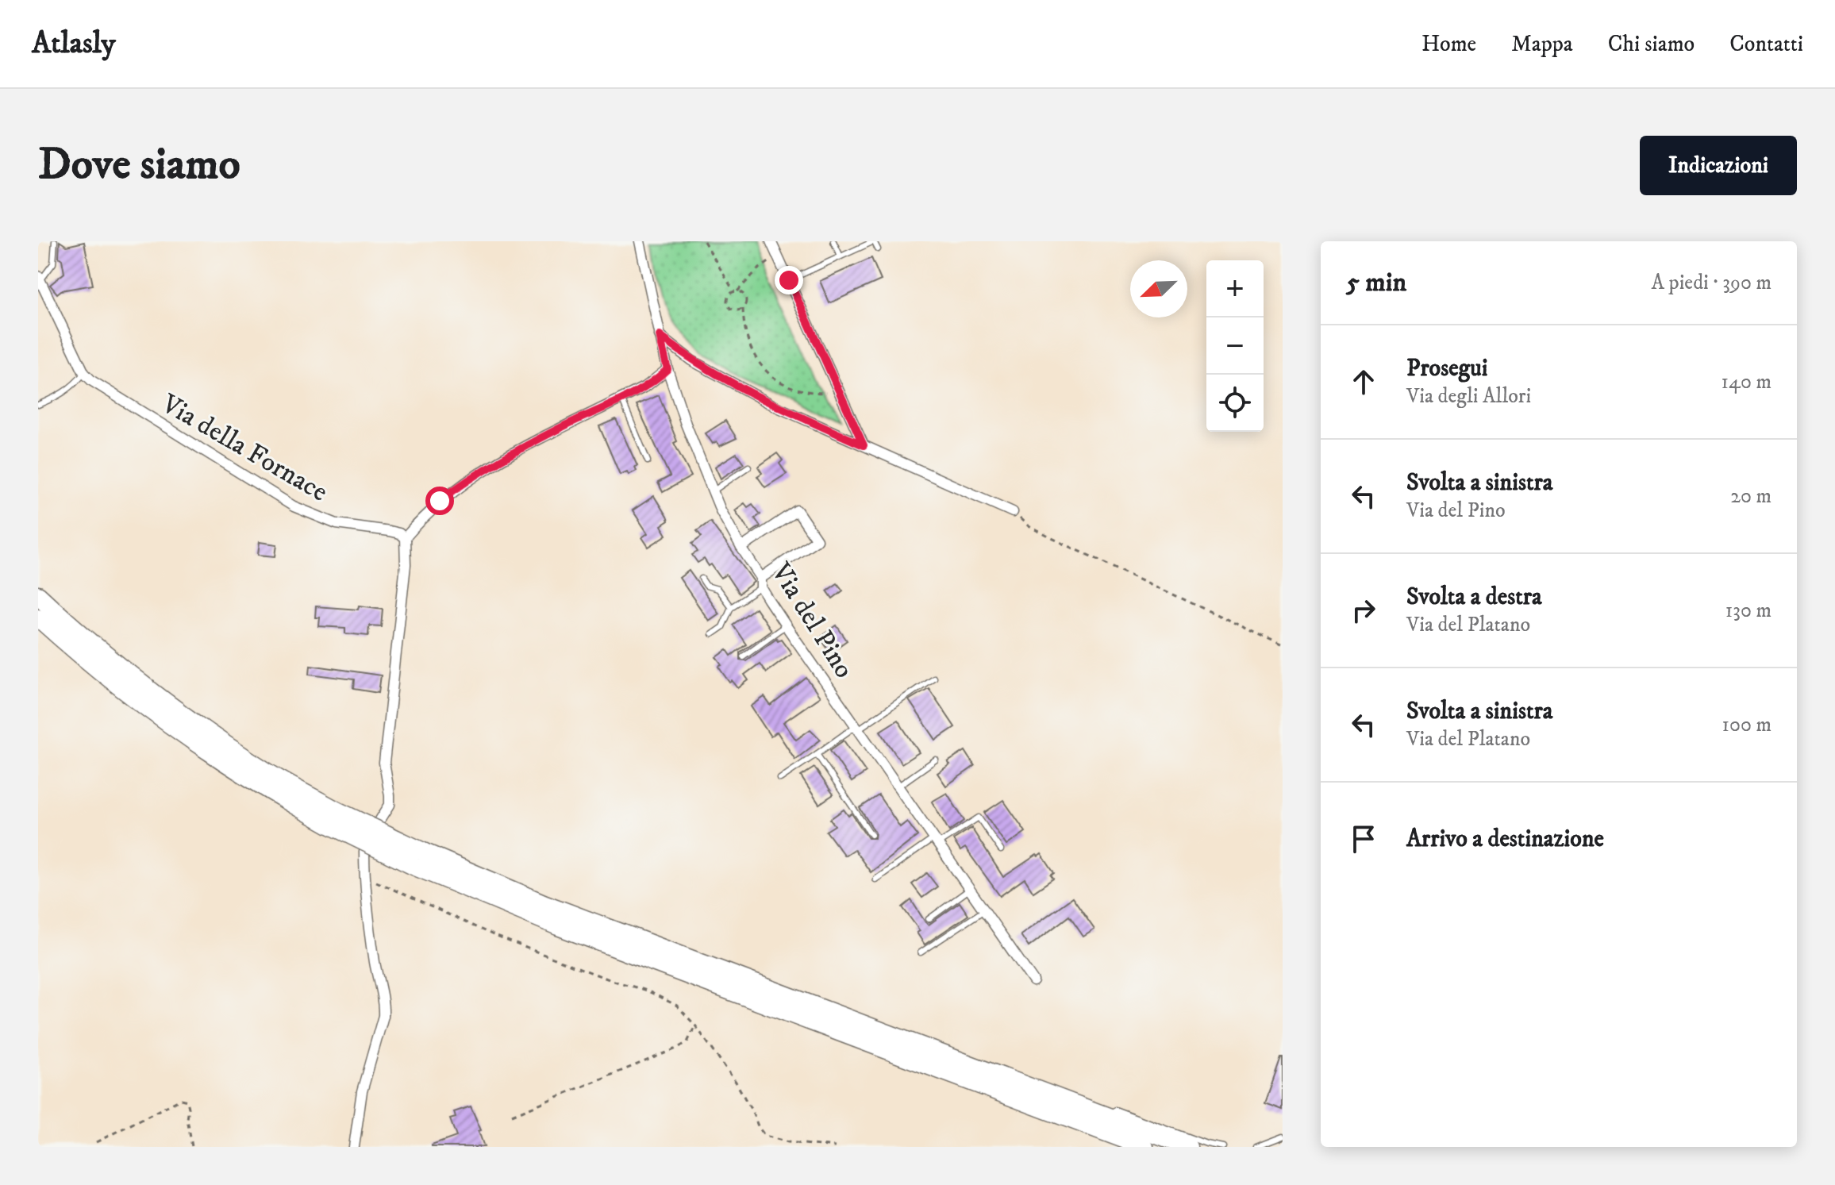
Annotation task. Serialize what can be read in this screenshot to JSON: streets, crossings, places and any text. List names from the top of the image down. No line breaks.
{"streets":{"street":["Via della Fornace","Via del Pino"]},"north":"bottom left","page":{"header":"Atlasly","nav":["Home","Mappa","Chi siamo","Contatti"],"buttons":"Indicazioni","title":"Dove siamo","heading":["5 min","A piedi · 390 m"],"map_buttons":["+","−"],"list":[["Prosegui","Via degli Allori","140 m"],["Svolta a sinistra","Via del Pino","20 m"],["Svolta a destra","Via del Platano","130 m"],["Svolta a sinistra","Via del Platano","100 m"],"Arrivo a destinazione"]}}
